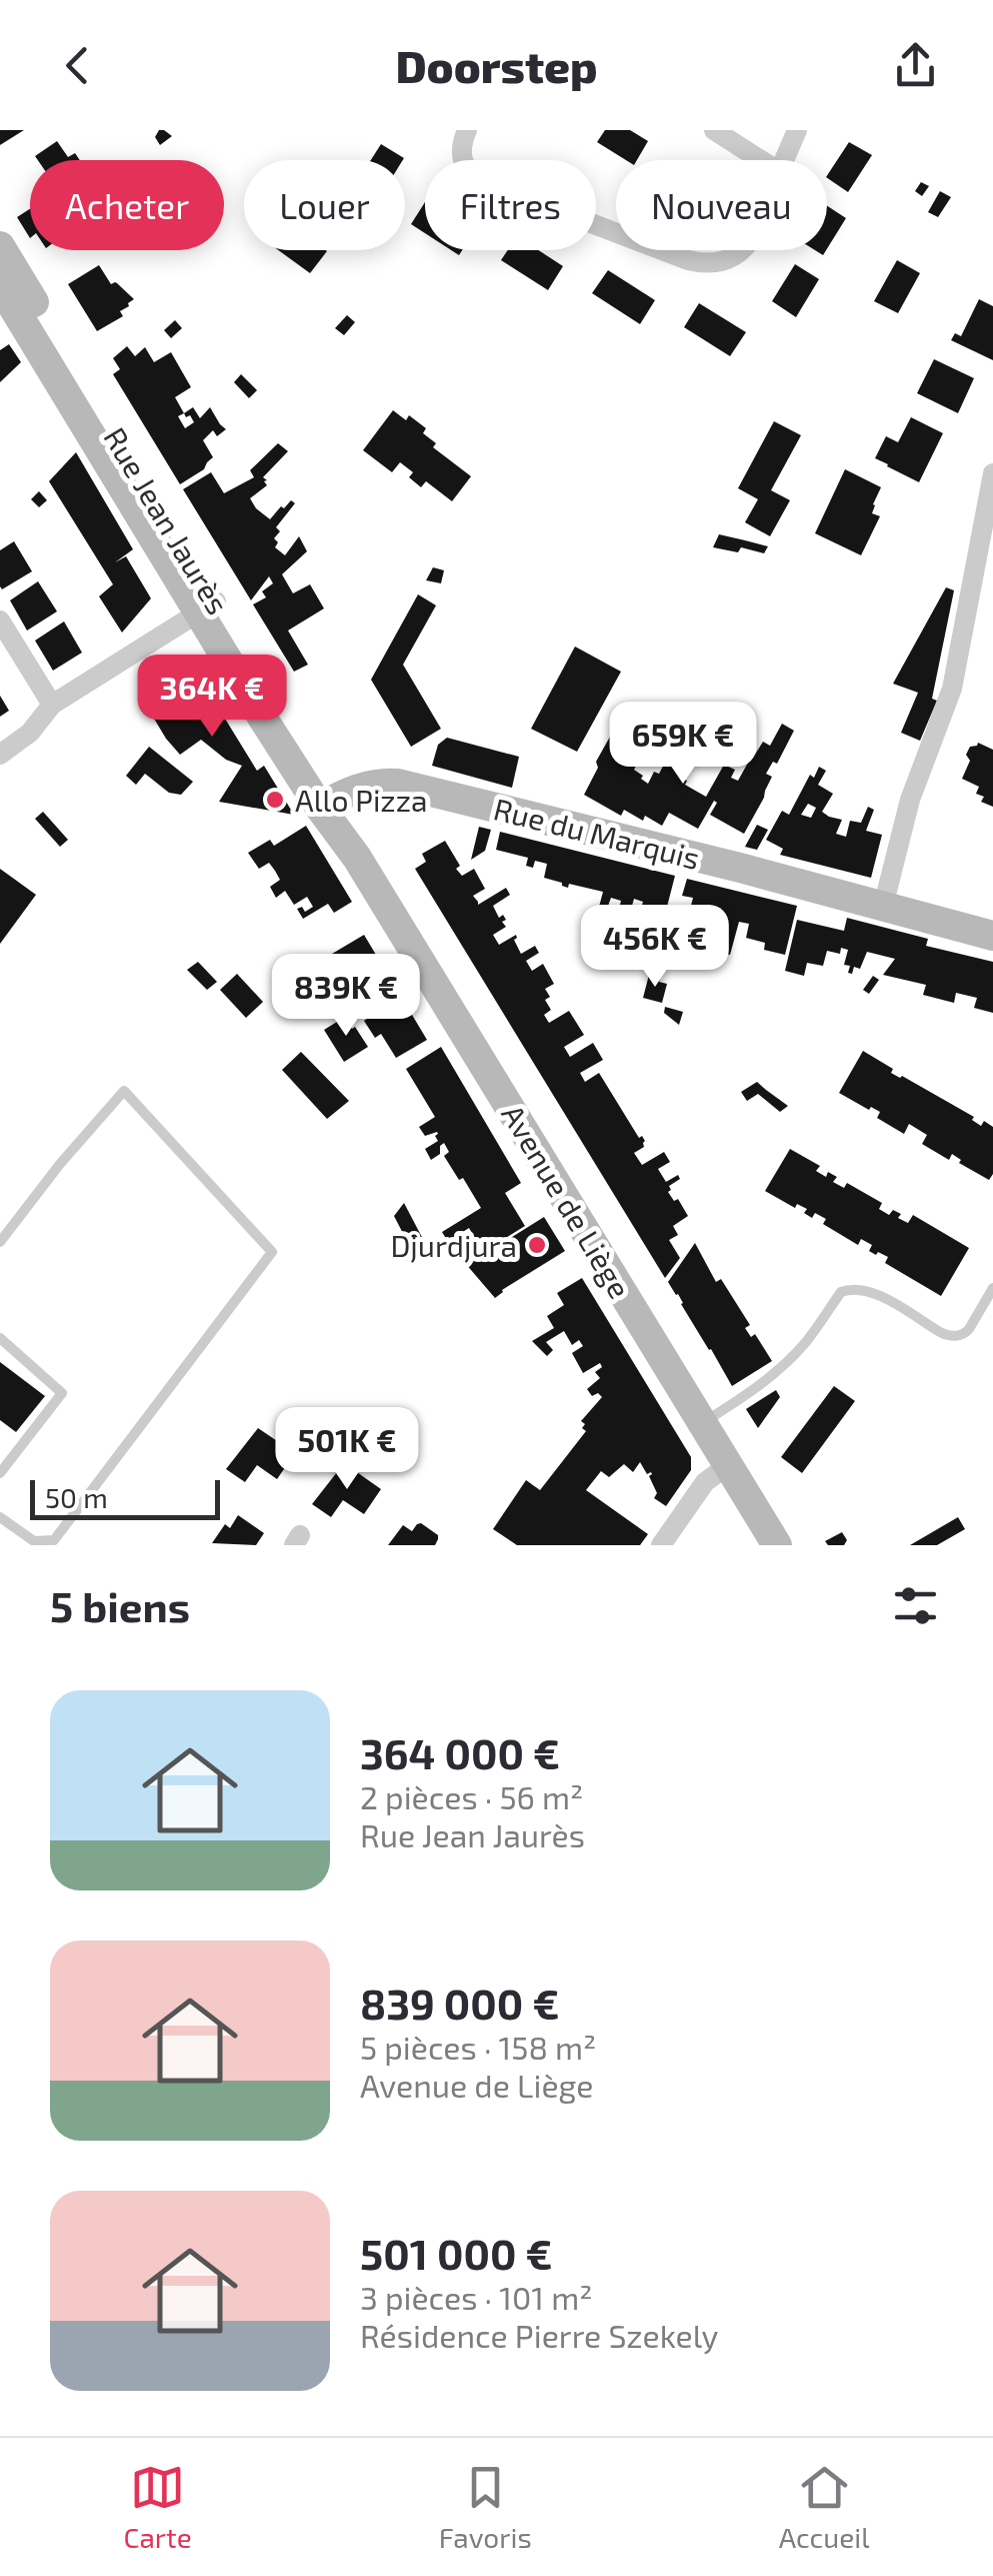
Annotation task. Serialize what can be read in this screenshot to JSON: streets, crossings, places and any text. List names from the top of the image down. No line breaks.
{"streets":{"main road":["Rue Jean Jaurès","Rue du Marquis","Avenue de Liège"]},"crossings":[["Rue Jean Jaurès","Rue du Marquis"],["Rue Jean Jaurès","Avenue de Liège"],["Rue du Marquis","Avenue de Liège"]],"places":["Allo Pizza","Djurdjura"],"scale_bar":"50 m","page":{"header":"Doorstep","chip":["Acheter","Louer","Filtres","Nouveau"],"price":["364K €","659K €","456K €","839K €","501K €"],"scale":"50 m","heading":"5 biens","list":[{"name":"364 000 €","note":"2 pièces · 56 m² · Rue Jean Jaurès"},{"name":"839 000 €","note":"5 pièces · 158 m² · Avenue de Liège"},{"name":"501 000 €","note":"3 pièces · 101 m² · Résidence Pierre Szekely"}],"tabs":["Carte","Favoris","Accueil"]}}
